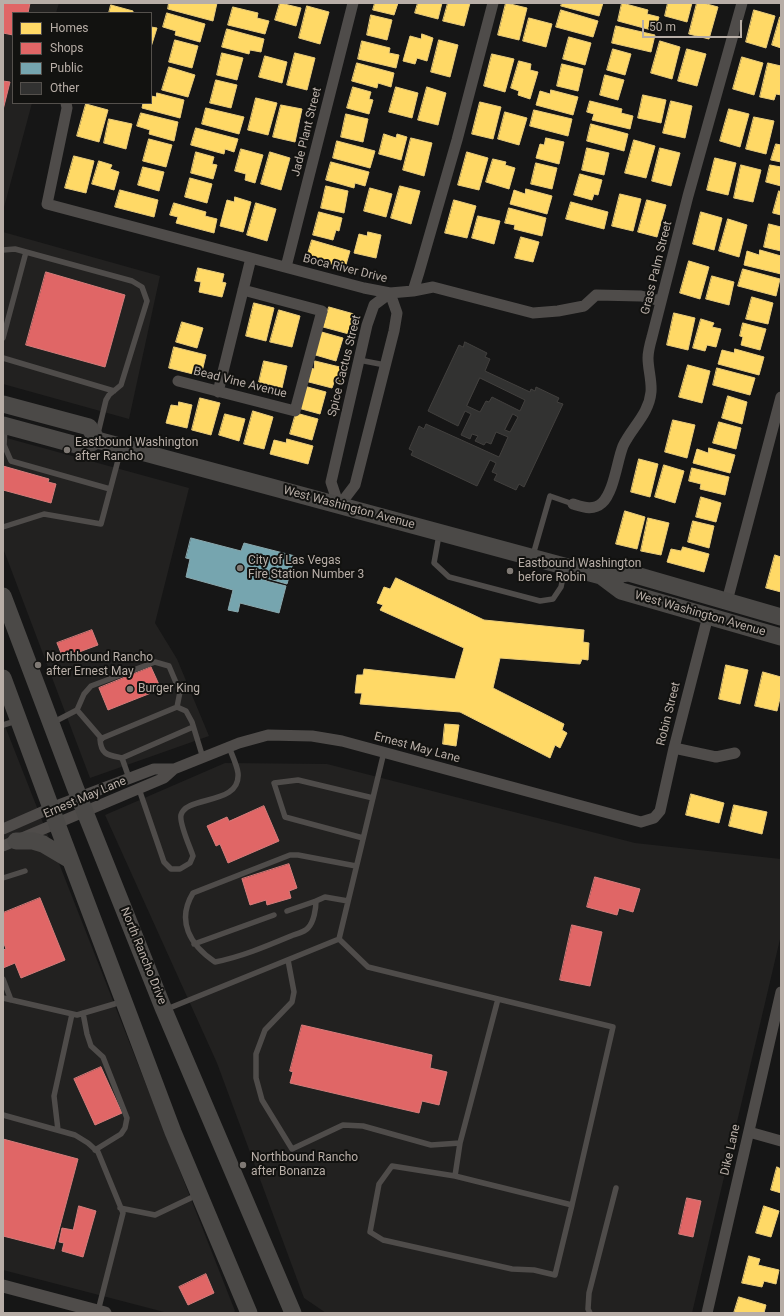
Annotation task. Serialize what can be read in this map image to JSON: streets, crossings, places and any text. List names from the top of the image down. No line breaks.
{"streets":{"main road":["West Washington Avenue","North Rancho Drive"],"street":["Jade Plant Street","Grass Palm Street","Boca River Drive","Spice Cactus Street","Bead Vine Avenue","Robin Street","Ernest May Lane","Dike Lane"]},"crossings":[["Jade Plant Street","Boca River Drive"],["Grass Palm Street","Boca River Drive"],["Boca River Drive","Spice Cactus Street"],["Spice Cactus Street","West Washington Avenue"],["West Washington Avenue","Robin Street"],["Robin Street","Ernest May Lane"],["Ernest May Lane","North Rancho Drive"]],"places":["Eastbound Washington after Rancho","City of Las Vegas Fire Station Number 3","Eastbound Washington before Robin","Northbound Rancho after Ernest May","Burger King","Northbound Rancho after Bonanza"],"legend":["Homes","Shops","Public","Other"],"scale_bar":"50 m"}
